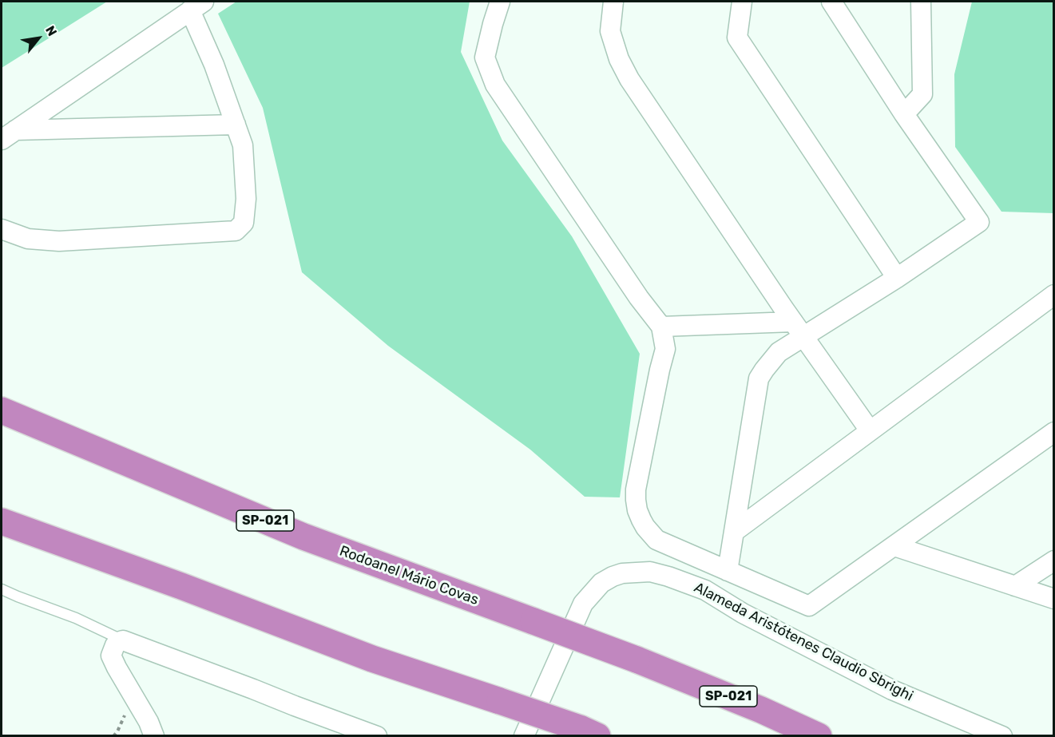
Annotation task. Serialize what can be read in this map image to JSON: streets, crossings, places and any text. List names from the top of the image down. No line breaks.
{"streets":{"highway":["SP-021","Rodoanel Mário Covas"],"street":["Alameda Aristótenes Claudio Sbrighi"]},"north":"top right"}
